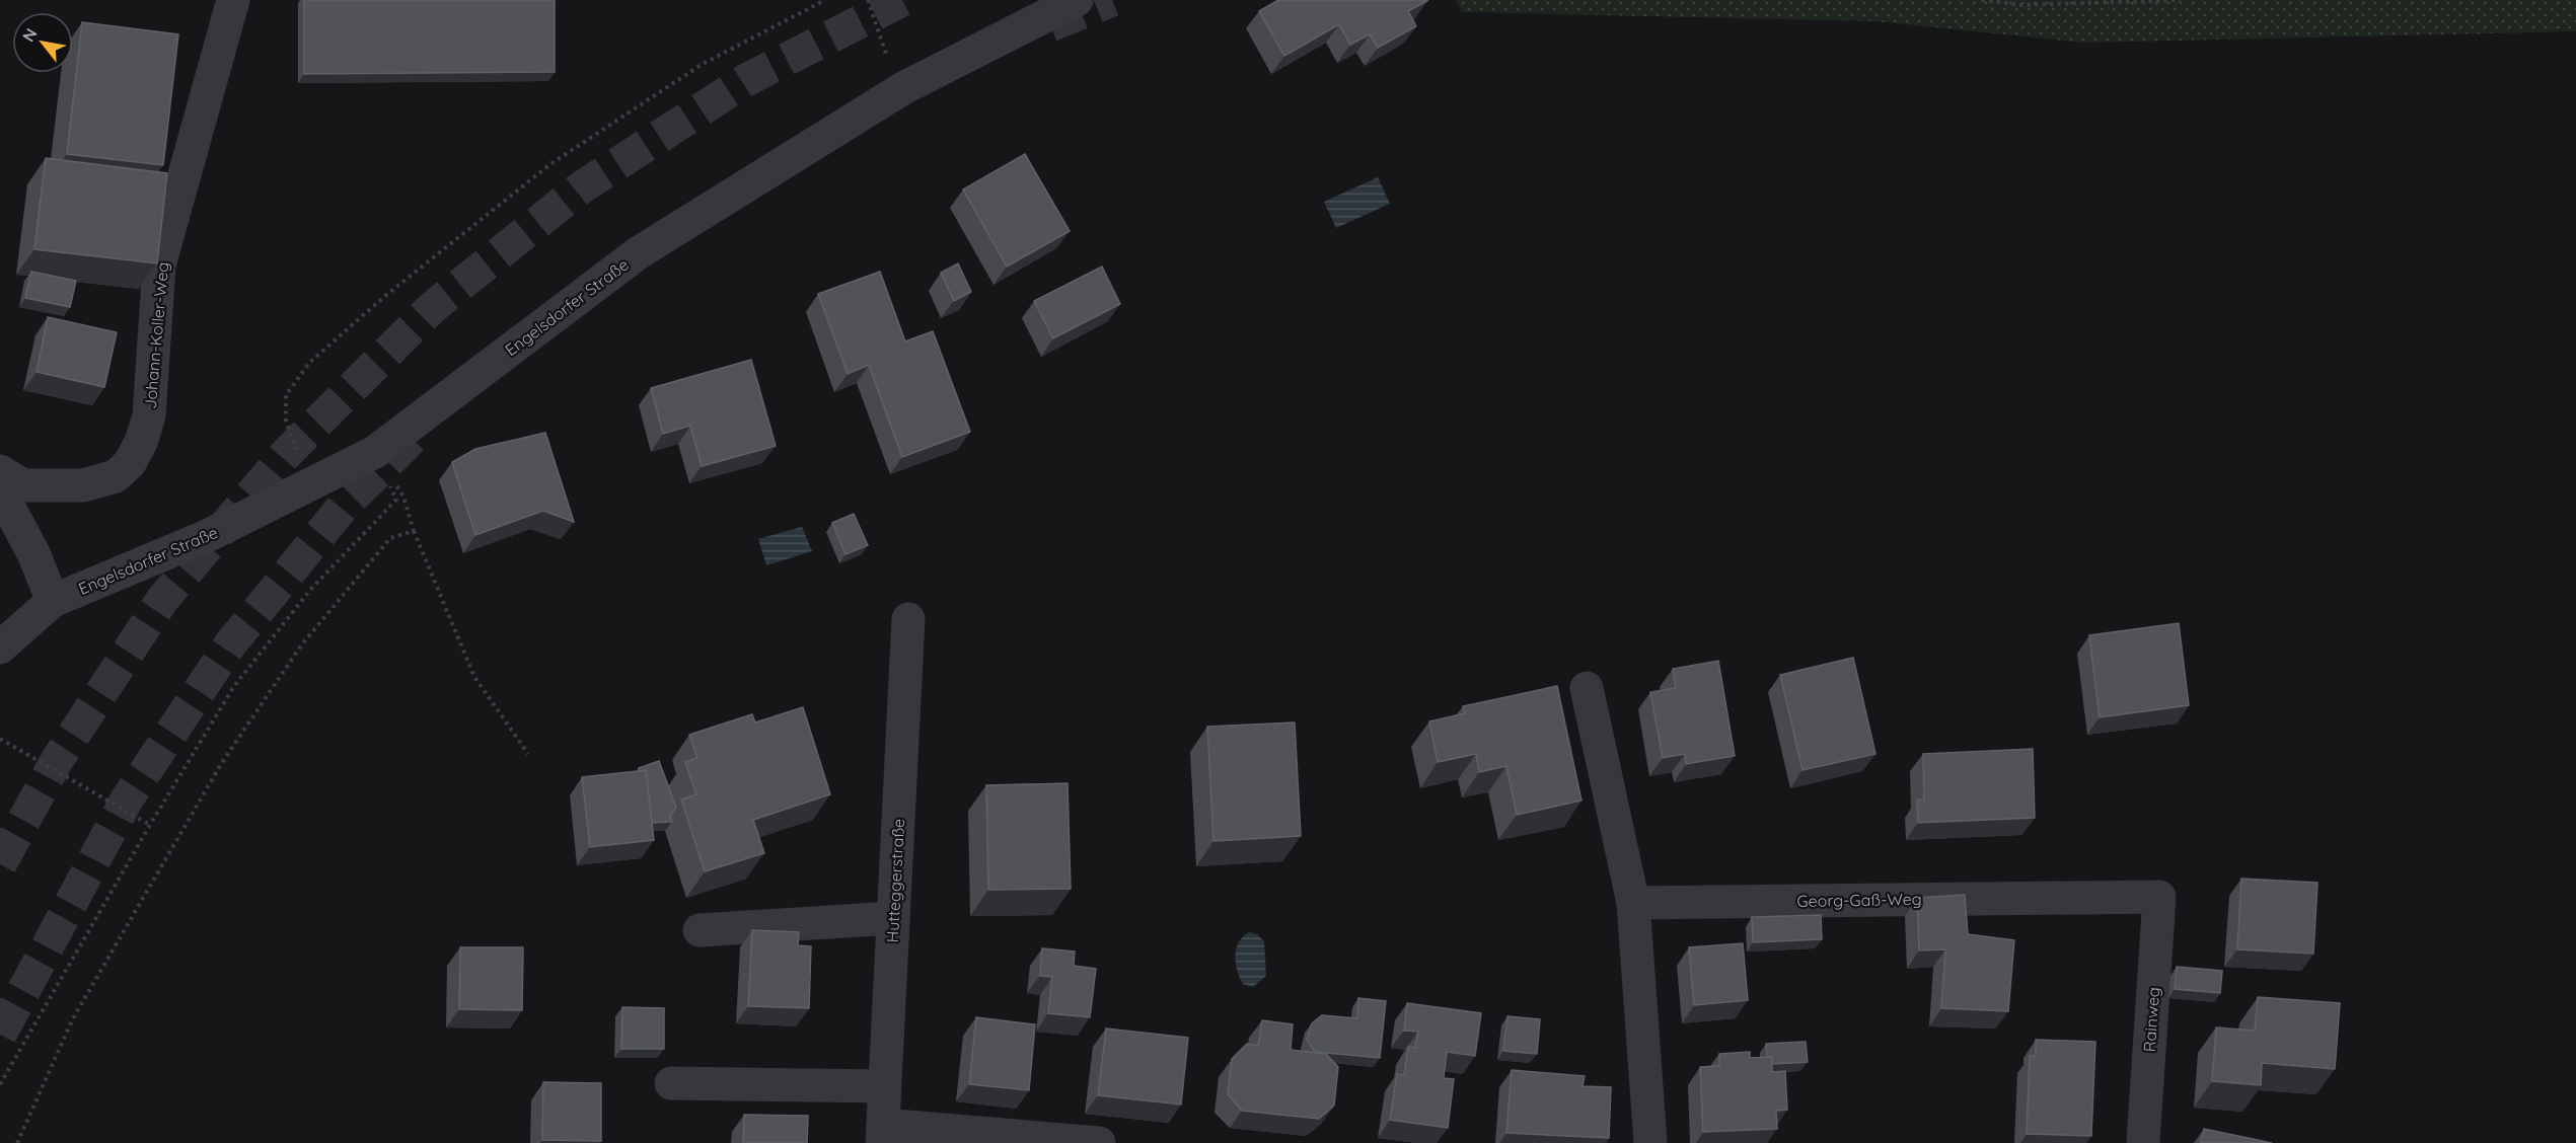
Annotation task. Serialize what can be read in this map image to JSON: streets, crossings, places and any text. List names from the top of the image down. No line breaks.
{"streets":{"street":["Engelsdorfer Straße","Johann-Koller-Weg","Hutteggerstraße","Georg-Gaß-Weg","Rainweg"]},"crossings":[["Georg-Gaß-Weg","Rainweg"]],"north":"top left"}
